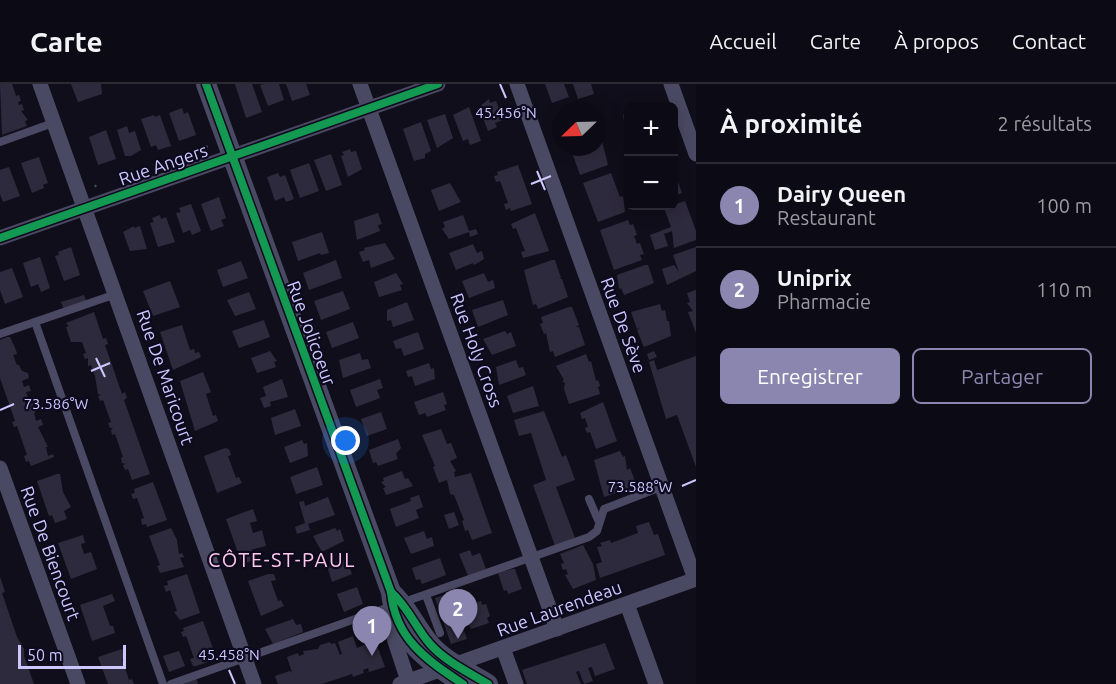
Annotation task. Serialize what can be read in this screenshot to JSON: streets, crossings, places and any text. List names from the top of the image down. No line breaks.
{"streets":{"street":["Rue Angers","Rue De Sève","Rue Jolicoeur","Rue Holy Cross","Rue De Maricourt","Rue De Biencourt","Rue Laurendeau"]},"crossings":[["Rue Angers","Rue Jolicoeur"],["Rue Angers","Rue Holy Cross"],["Rue Angers","Rue De Maricourt"],["Rue De Sève","Rue Laurendeau"],["Rue Jolicoeur","Rue Laurendeau"],["Rue Holy Cross","Rue Laurendeau"]],"districts":["CÔTE-ST-PAUL"],"scale_bar":"50 m","north":"bottom left","page":{"header":"Carte","nav":["Accueil","Carte","À propos","Contact"],"heading":["À proximité","2 résultats"],"map_buttons":["+","−"],"list":[{"mark":"1","name":"Dairy Queen","note":"Restaurant","value":"100 m"},{"mark":"2","name":"Uniprix","note":"Pharmacie","value":"110 m"}],"buttons":["Enregistrer","Partager"],"pins":["2","1"],"scale":"50 m"},"coordinates":["45.456°N","73.586°W","73.588°W","45.458°N"]}
